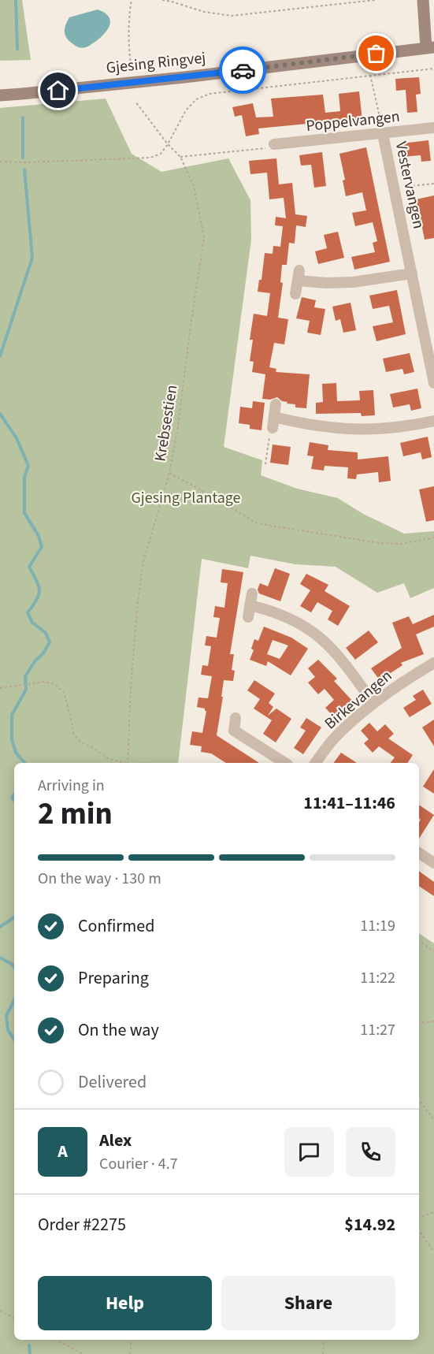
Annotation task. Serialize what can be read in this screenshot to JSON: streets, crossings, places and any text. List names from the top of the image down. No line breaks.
{"streets":{"street":["Gjesing Ringvej","Poppelvangen","Vestervangen","Birkevangen"],"path":["Krebsestien"]},"crossings":[["Poppelvangen","Vestervangen"]],"parks":["Gjesing Plantage"],"page":{"heading":["2 min","Arriving in","11:41–11:46"],"panel":["Alex","Courier · 4.7","Order #2275","$14.92"],"bar":"On the way · 130 m","list":[["Confirmed","11:19"],["Preparing","11:22"],["On the way","11:27"],"Delivered"],"round":"A","buttons":["Help","Share"]}}
